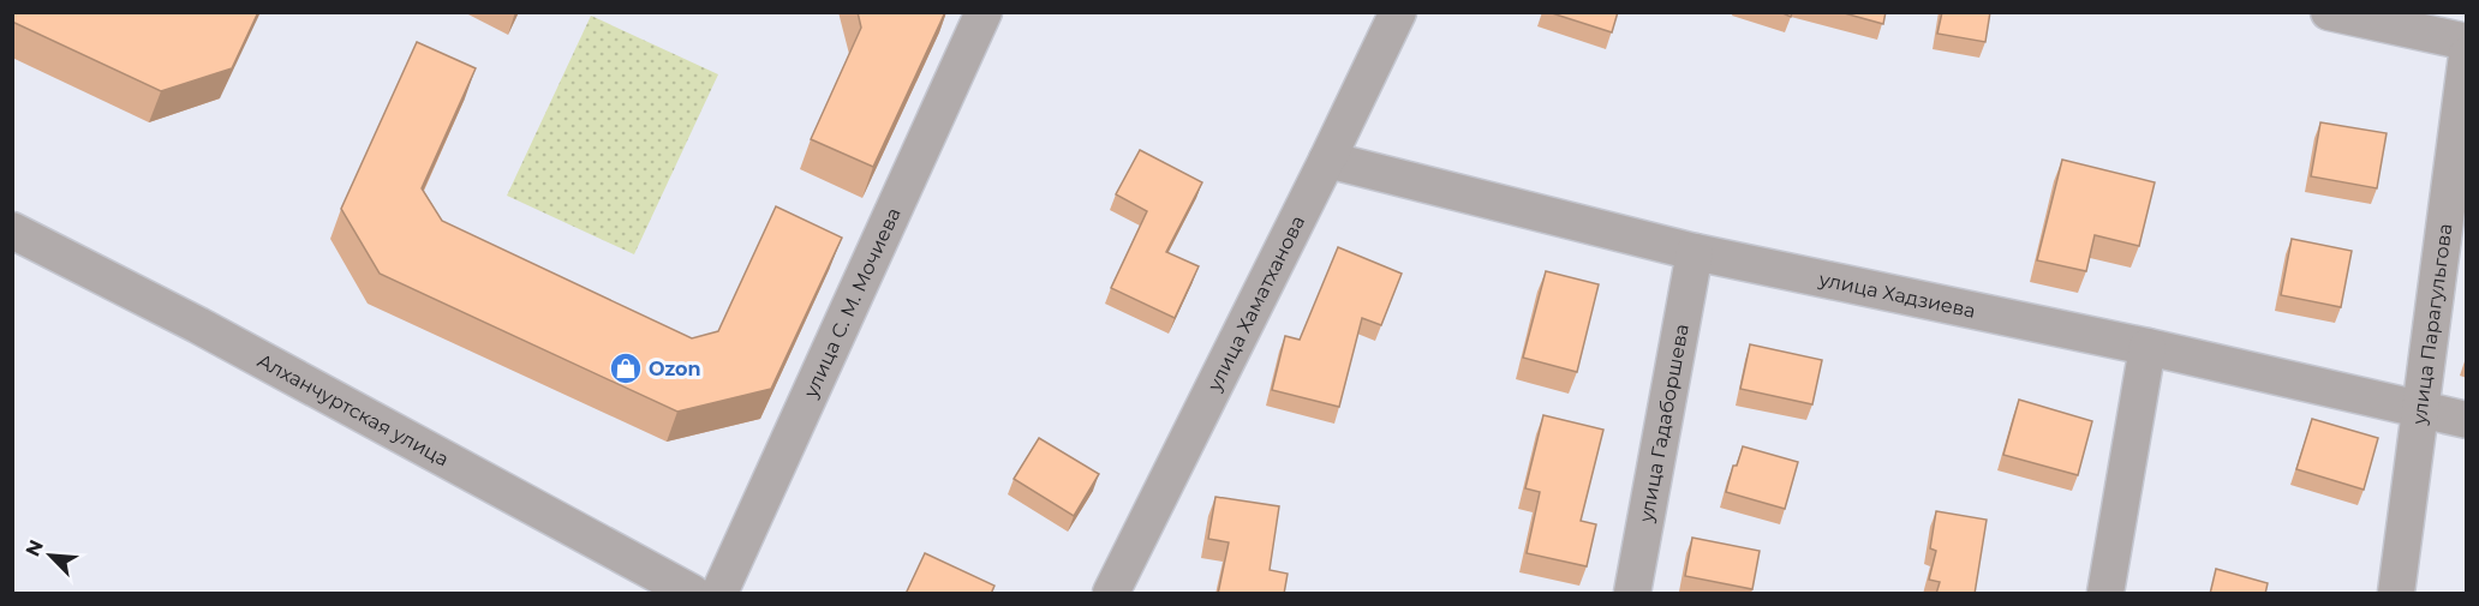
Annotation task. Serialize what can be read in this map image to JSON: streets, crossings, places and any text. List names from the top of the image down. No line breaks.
{"streets":{"street":["улица Хадзиева","улица С. М. Мочиева","улица Хаматханова","улица Парагульгова","Алханчуртская улица","улица Гадаборшева"]},"crossings":[["улица Хадзиева","улица Хаматханова"],["улица Хадзиева","улица Парагульгова"],["улица Хадзиева","улица Гадаборшева"]],"places":{"shop":["Ozon"]},"north":"top left"}
